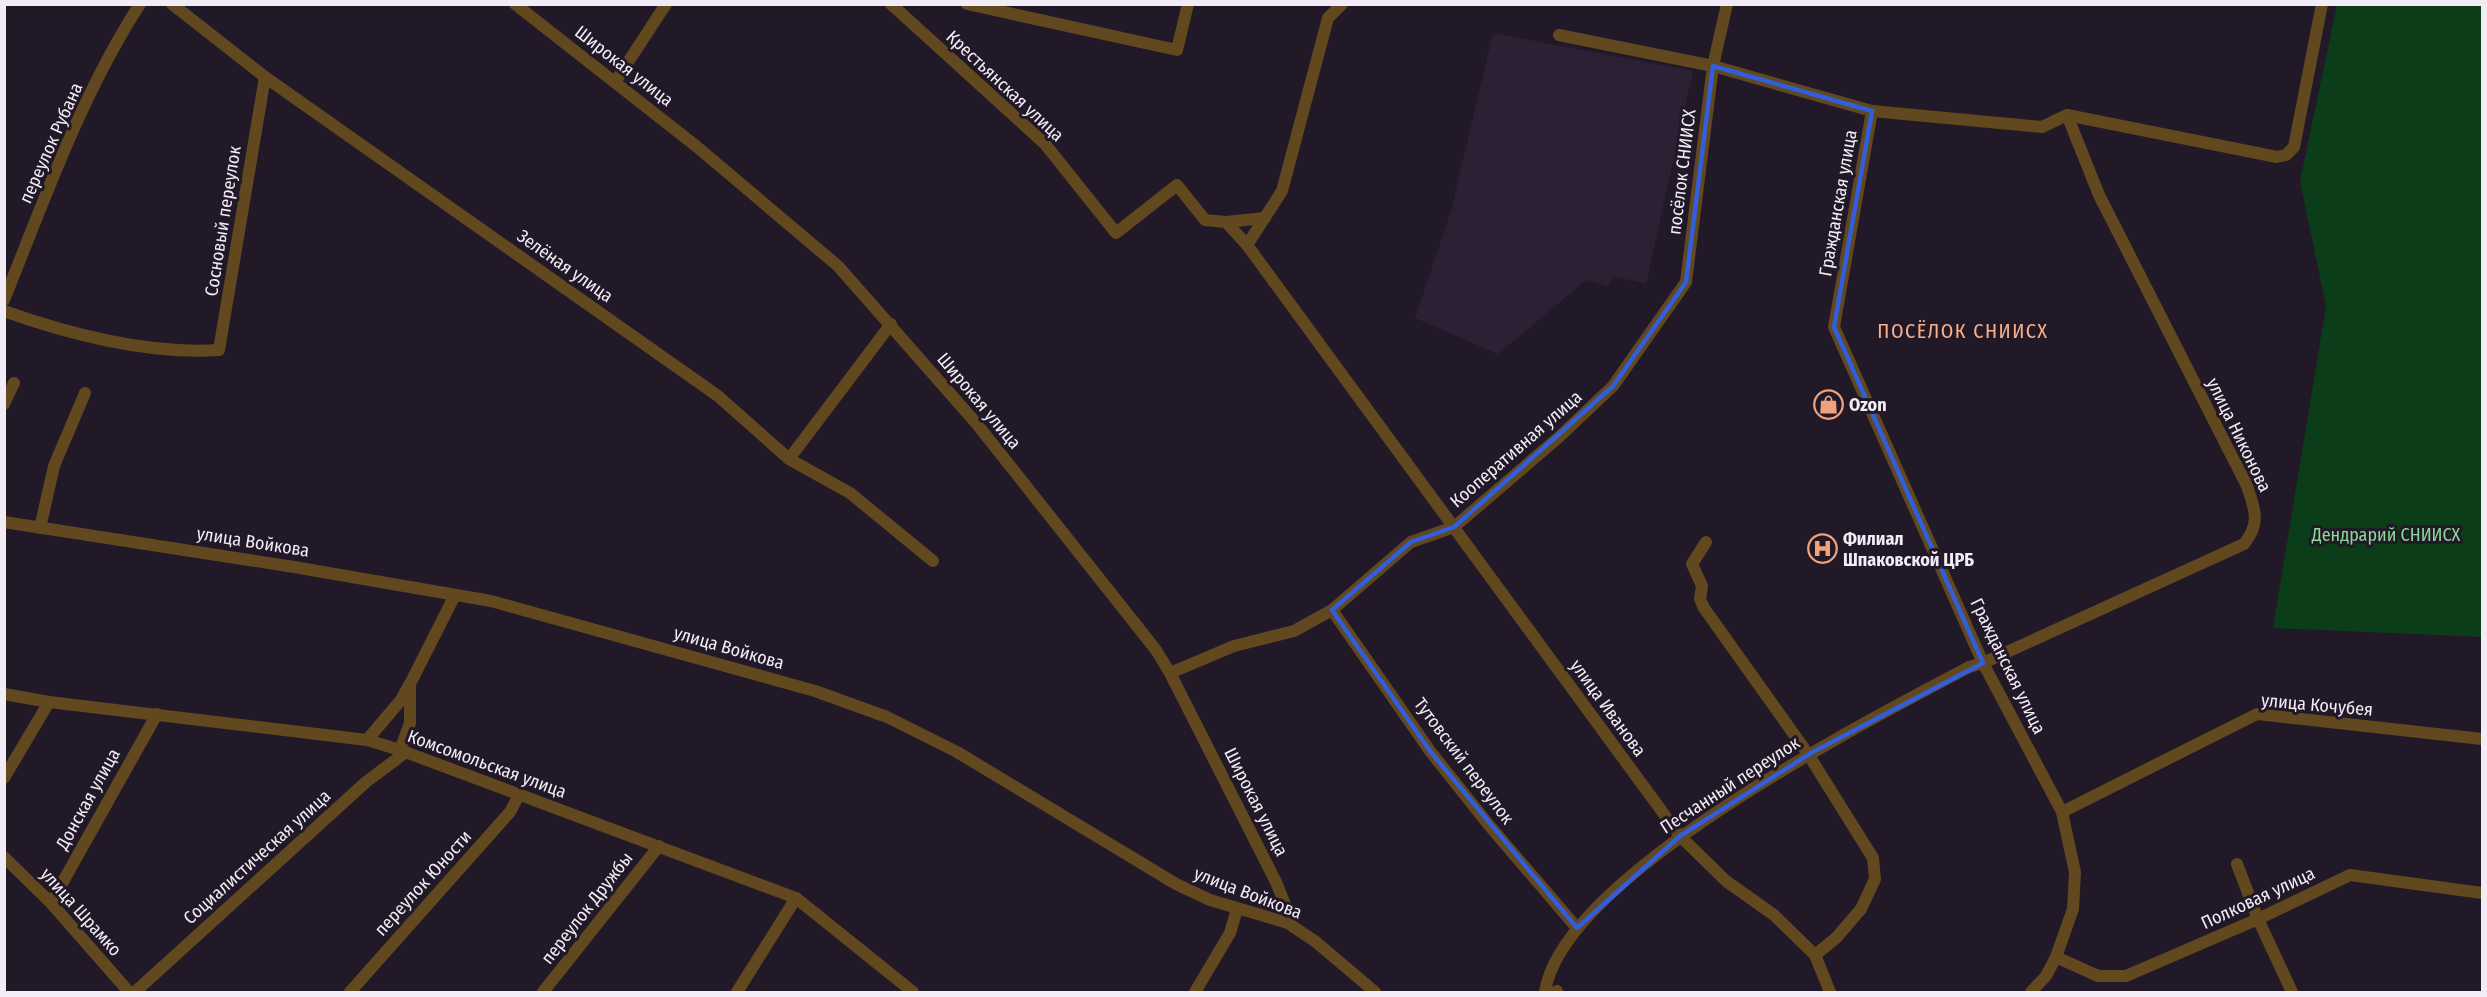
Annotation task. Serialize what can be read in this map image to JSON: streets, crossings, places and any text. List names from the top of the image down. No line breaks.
{"streets":{"street":["Широкая улица","Крестьянская улица","переулок Рубана","посёлок СНИИСХ","Гражданская улица","Сосновый переулок","Зелёная улица","улица Никонова","Кооперативная улица","улица Войкова","улица Кочубея","улица Иванова","Тутовский переулок","Комсомольская улица","Песчанный переулок","Донская улица","Социалистическая улица","переулок Юности","Полковая улица","переулок Дружбы","улица Шрамко"]},"crossings":[["Широкая улица","Кооперативная улица"],["Широкая улица","улица Войкова"],["Крестьянская улица","улица Иванова"],["посёлок СНИИСХ","Кооперативная улица"],["Гражданская улица","улица Никонова"],["Гражданская улица","улица Кочубея"],["Гражданская улица","Песчанный переулок"],["Гражданская улица","Полковая улица"],["Сосновый переулок","Зелёная улица"],["улица Никонова","Песчанный переулок"],["Кооперативная улица","улица Иванова"],["Кооперативная улица","Тутовский переулок"],["улица Иванова","Песчанный переулок"],["Тутовский переулок","Песчанный переулок"],["Комсомольская улица","Донская улица"],["Комсомольская улица","Социалистическая улица"],["Комсомольская улица","переулок Юности"],["Комсомольская улица","переулок Дружбы"],["Донская улица","улица Шрамко"]],"districts":["ПОСЁЛОК СНИИСХ"],"parks":["Дендрарий СНИИСХ"],"places":{"shop":["Ozon"],"hospital":["Филиал Шпаковской ЦРБ"]}}
